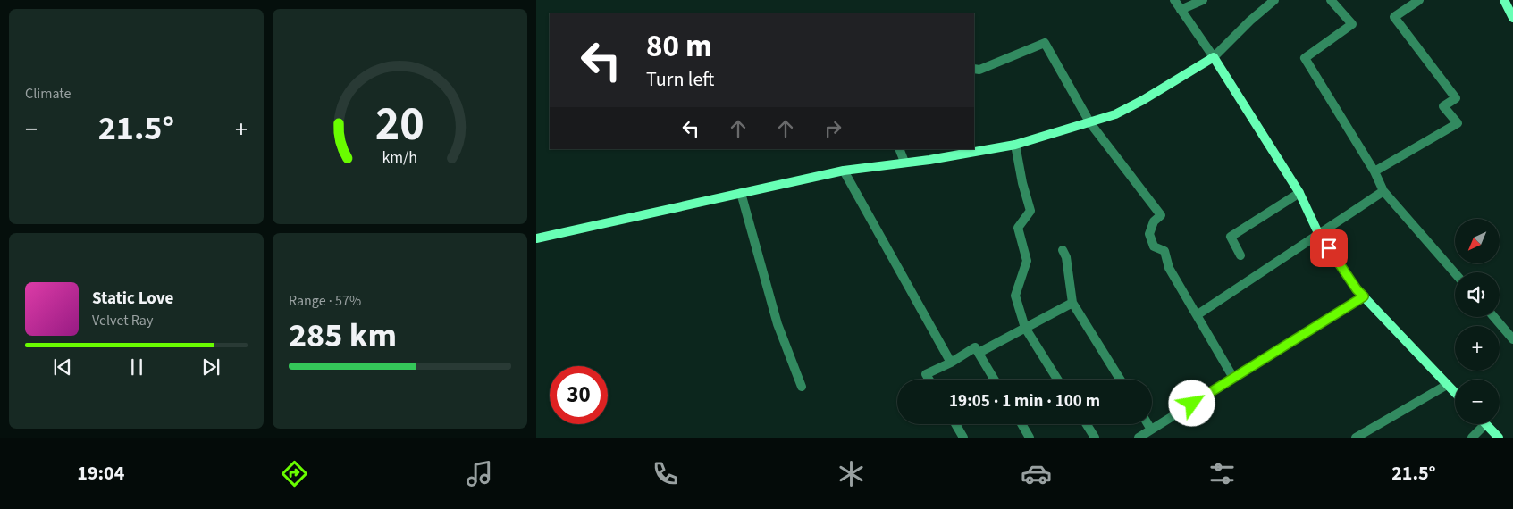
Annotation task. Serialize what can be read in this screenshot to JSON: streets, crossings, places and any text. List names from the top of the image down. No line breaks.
{"north":"bottom left","page":{"tile":["Climate",["Range · 57%","285 km"]],"turn":["80 m","Turn left"],"heat":["−","21.5°","+"],"map_buttons":["+","−"],"song":["Static Love","Velvet Ray"],"limit":"30","trip":"19:05 · 1 min · 100 m","tabs":["19:04","21.5°"],"gauge":["20","km/h"]}}
